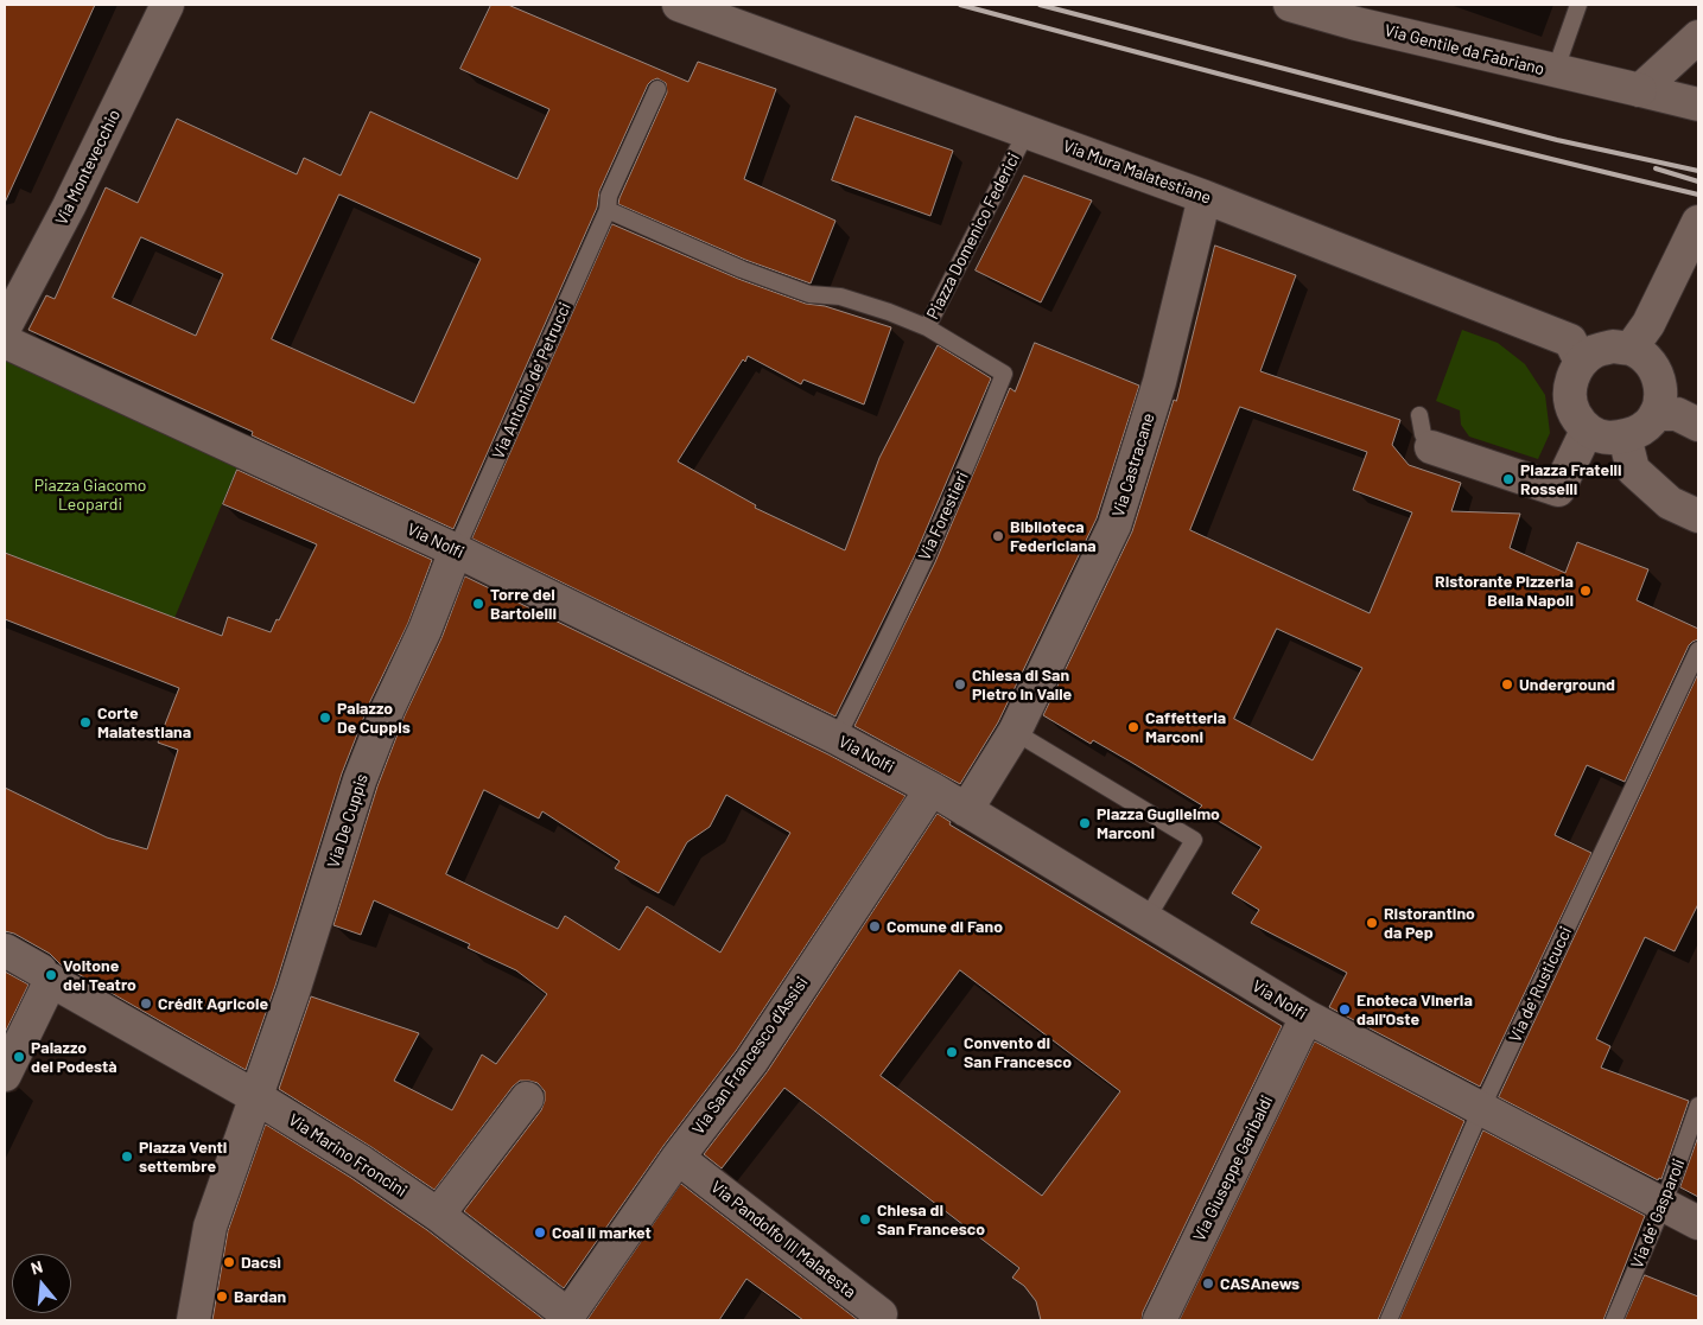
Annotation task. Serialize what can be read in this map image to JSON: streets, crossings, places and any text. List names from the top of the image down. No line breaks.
{"streets":{"street":["Via Gentile da Fabriano","Via Montevecchio","Via Mura Malatestiane","Via Castracane","Via Nolfi","Via De Cuppis","Via San Francesco d'Assisi","Via Marino Froncini","Via Giuseppe Garibaldi","Via Pandolfo III Malatesta"],"lane":["Piazza Domenico Federici","Via Antonio de' Petrucci","Via Forestieri","Via de' Rusticucci","Via de' Gasparoli"]},"crossings":[["Via Mura Malatestiane","Piazza Domenico Federici"],["Via Mura Malatestiane","Via Castracane"],["Piazza Domenico Federici","Via Antonio de' Petrucci"],["Piazza Domenico Federici","Via Forestieri"],["Via Antonio de' Petrucci","Via Nolfi"],["Via Antonio de' Petrucci","Via De Cuppis"],["Via Castracane","Via Nolfi"],["Via Forestieri","Via Nolfi"],["Via Nolfi","Via De Cuppis"],["Via Nolfi","Via de' Rusticucci"],["Via Nolfi","Via San Francesco d'Assisi"],["Via Nolfi","Via Giuseppe Garibaldi"],["Via Nolfi","Via de' Gasparoli"],["Via De Cuppis","Via Marino Froncini"],["Via San Francesco d'Assisi","Via Marino Froncini"],["Via San Francesco d'Assisi","Via Pandolfo III Malatesta"]],"parks":["Piazza Giacomo Leopardi"],"places":["Piazza Fratelli Rosselli","Biblioteca Federiciana","Ristorante Pizzeria Bella Napoli","Torre dei Bartolelli","Chiesa di San Pietro in Valle","Underground","Palazzo De Cuppis","Corte Malatestiana","Caffetteria Marconi","Piazza Guglielmo Marconi","Ristorantino da Pep","Comune di Fano","Voltone del Teatro","Crédit Agricole","Enoteca Vineria dall'Oste","Convento di San Francesco","Palazzo del Podestà","Piazza Venti settembre","Chiesa di San Francesco","Coal il market","Dacsì","CASAnews","Bardan"],"north":"top"}
